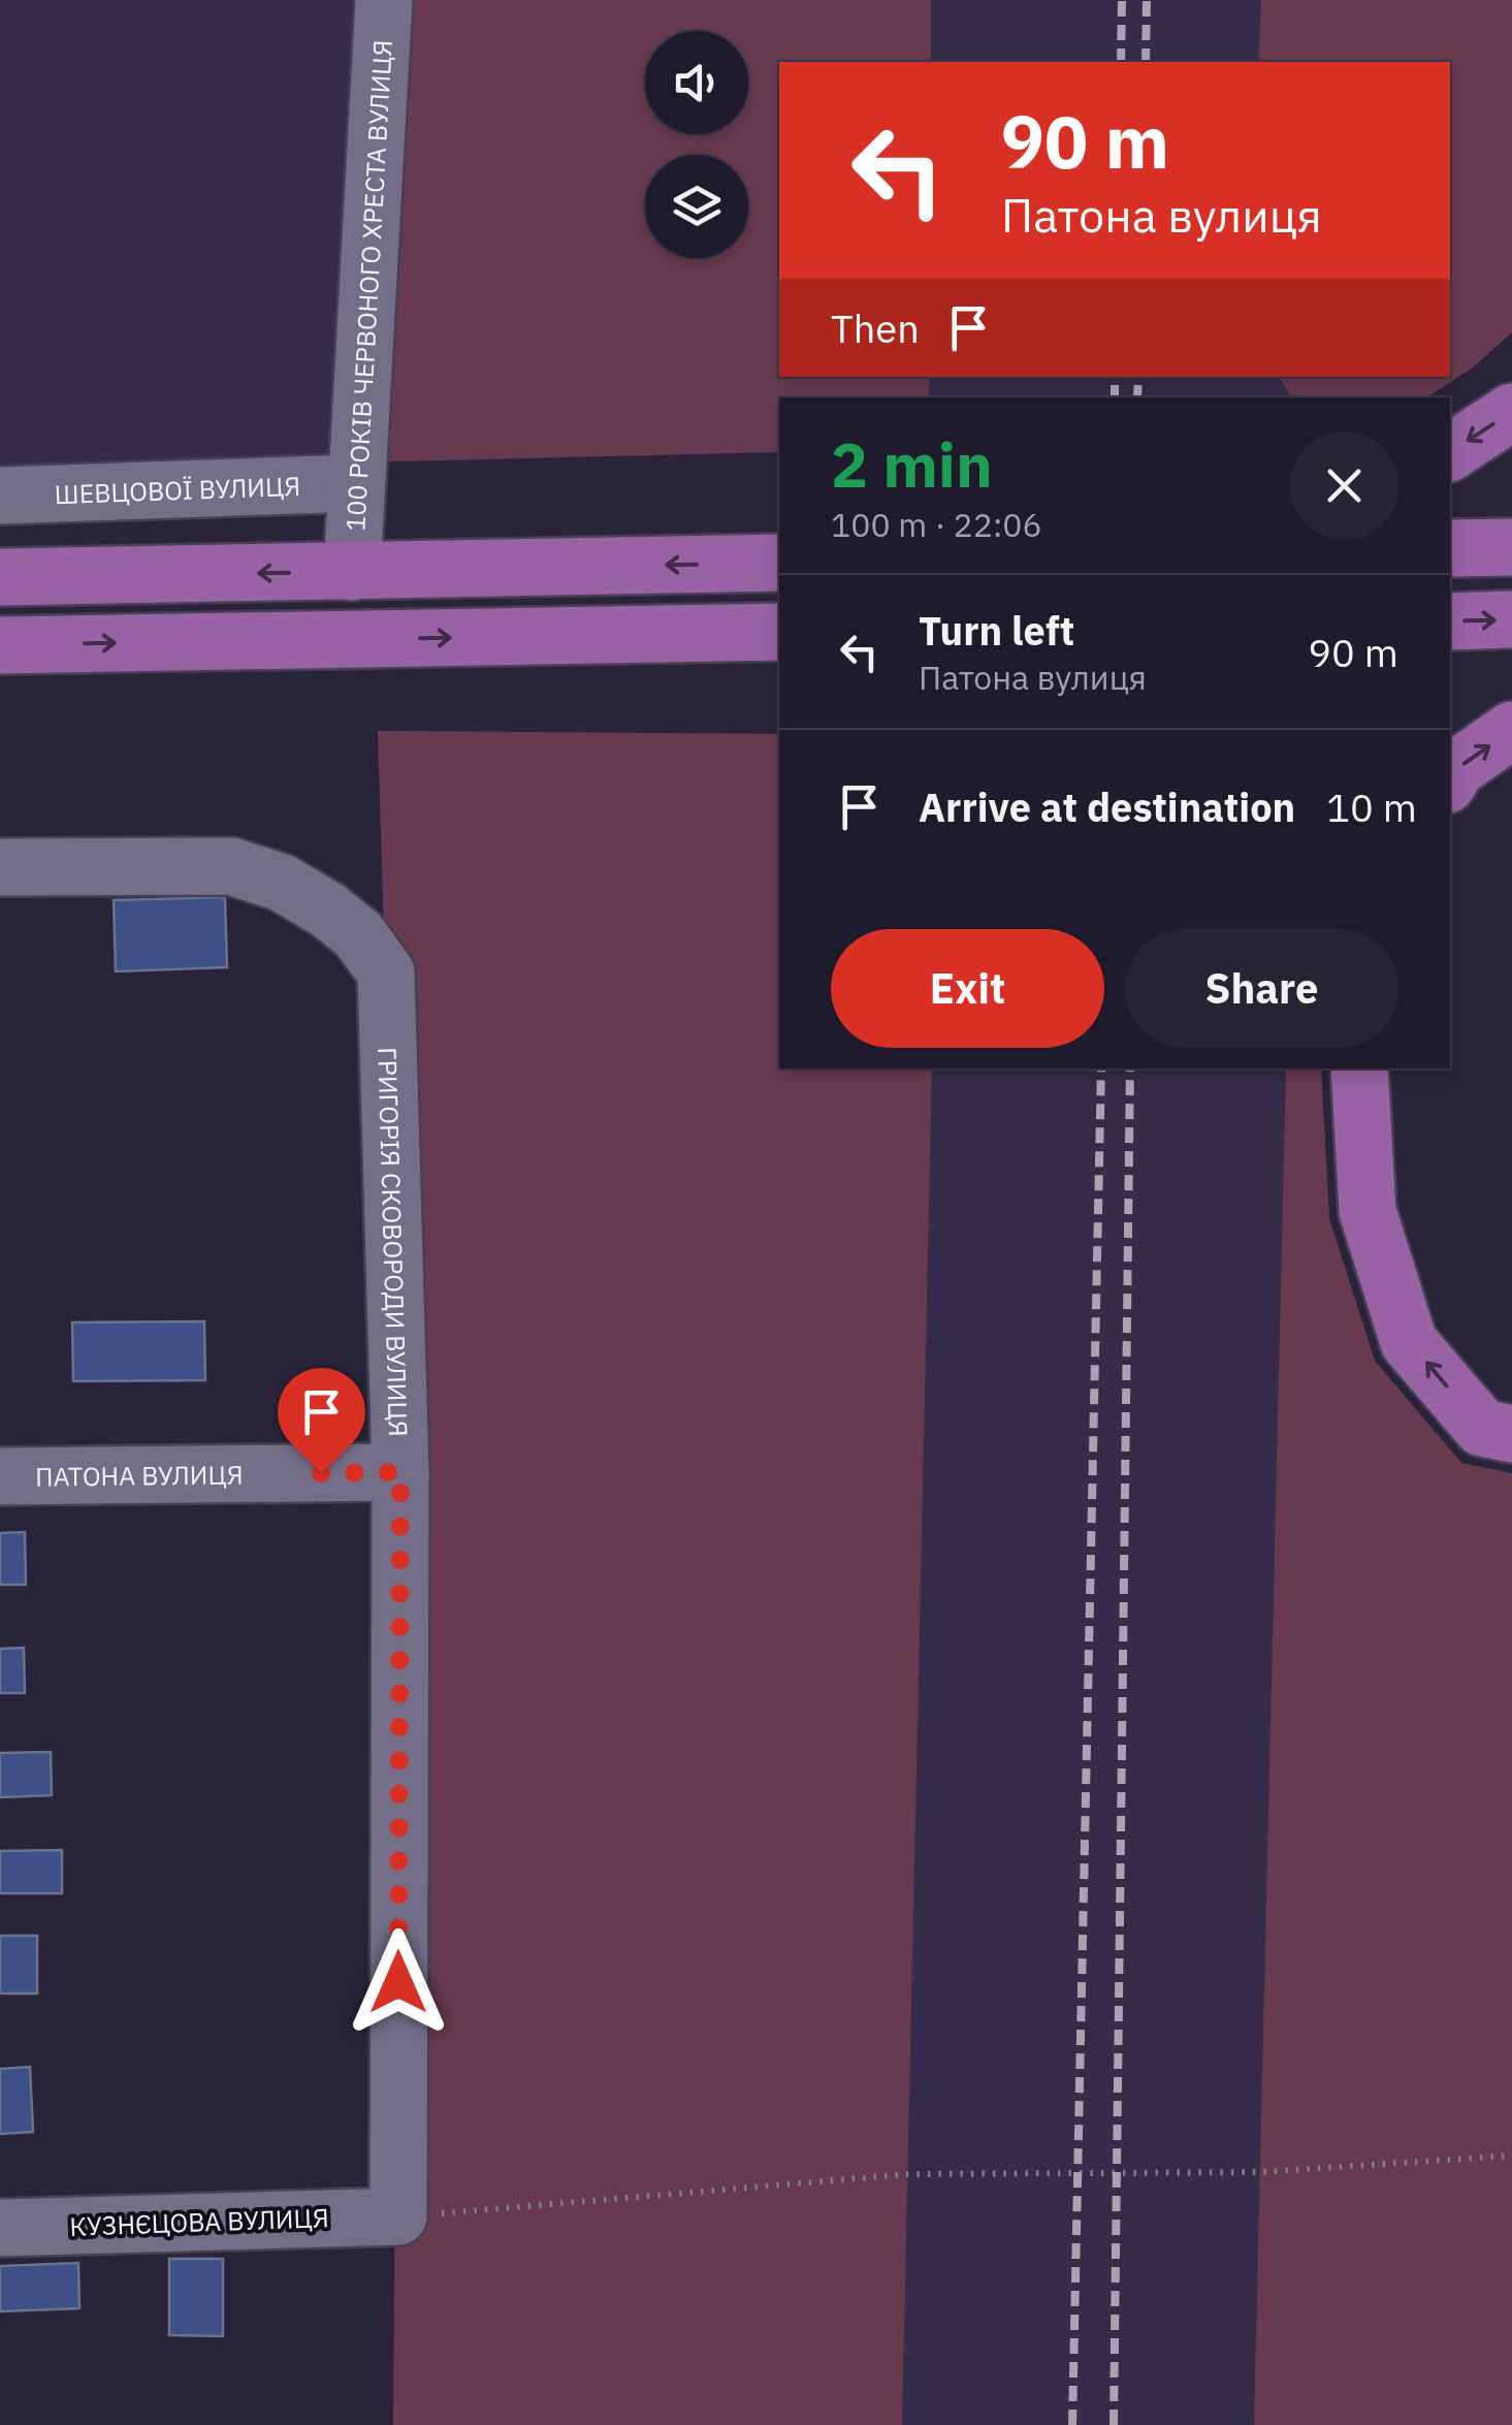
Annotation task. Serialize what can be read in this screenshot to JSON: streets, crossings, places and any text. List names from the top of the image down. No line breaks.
{"streets":{"street":["100 РОКІВ ЧЕРВОНОГО ХРЕСТА ВУЛИЦЯ","ШЕВЦОВОЇ ВУЛИЦЯ","ГРИГОРІЯ СКОВОРОДИ ВУЛИЦЯ","ПАТОНА ВУЛИЦЯ","КУЗНЄЦОВА ВУЛИЦЯ"]},"crossings":[["100 РОКІВ ЧЕРВОНОГО ХРЕСТА ВУЛИЦЯ","ШЕВЦОВОЇ ВУЛИЦЯ"],["ГРИГОРІЯ СКОВОРОДИ ВУЛИЦЯ","ПАТОНА ВУЛИЦЯ"],["ГРИГОРІЯ СКОВОРОДИ ВУЛИЦЯ","КУЗНЄЦОВА ВУЛИЦЯ"]],"page":{"turn":["90 m","Патона вулиця"],"then":"Then","heading":["2 min","100 m · 22:06"],"list":[{"name":"Turn left","note":"Патона вулиця","value":"90 m"},{"name":"Arrive at destination","value":"10 m"}],"buttons":["Exit","Share"]}}
